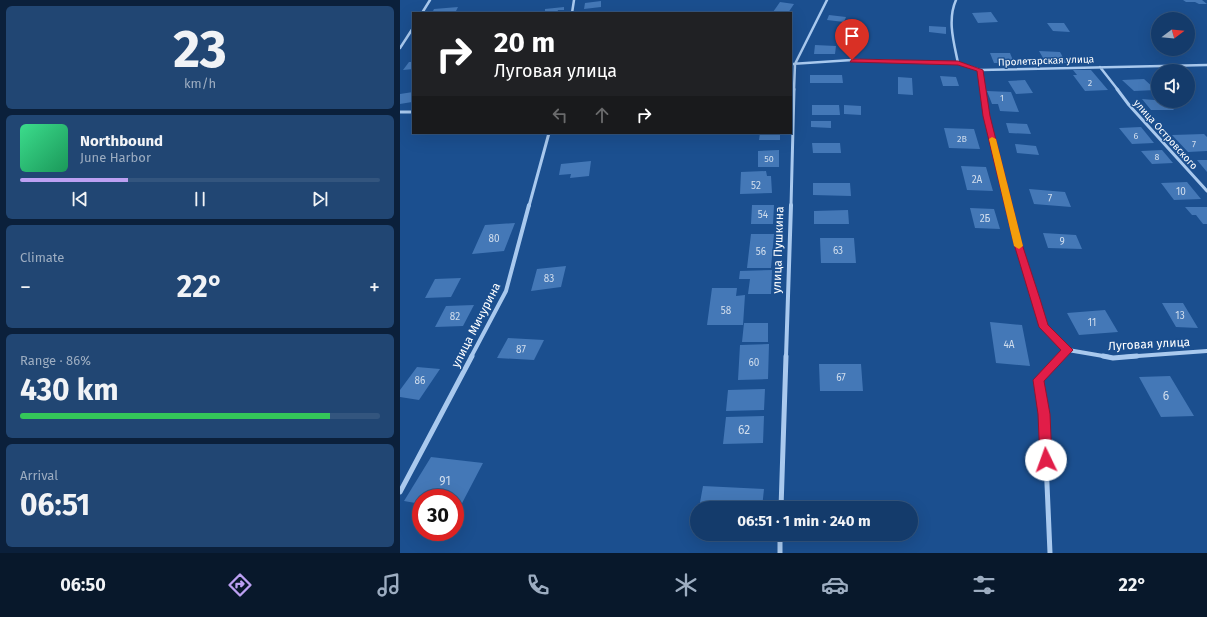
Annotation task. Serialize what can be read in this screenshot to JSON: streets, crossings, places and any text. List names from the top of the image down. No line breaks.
{"streets":{"street":["Пролетарская улица","улица Островского","улица Пушкина","улица Мичурина","Луговая улица"]},"crossings":[["Пролетарская улица","улица Островского"],["Пролетарская улица","улица Пушкина"]],"house_numbers":["2","1","6","2В","7","8","50","2А","52","10","7","54","2Б","80","9","63","56","83","58","13","82","11","4А","87","60","67","86","6","62","91"],"north":"right","page":{"tile":[["23","km/h"],"Climate",["Range · 86%","430 km"],["Arrival","06:51"]],"turn":["20 m","Луговая улица"],"song":["Northbound","June Harbor"],"heat":["−","22°","+"],"limit":"30","trip":"06:51 · 1 min · 240 m","tabs":["06:50","22°"]}}
